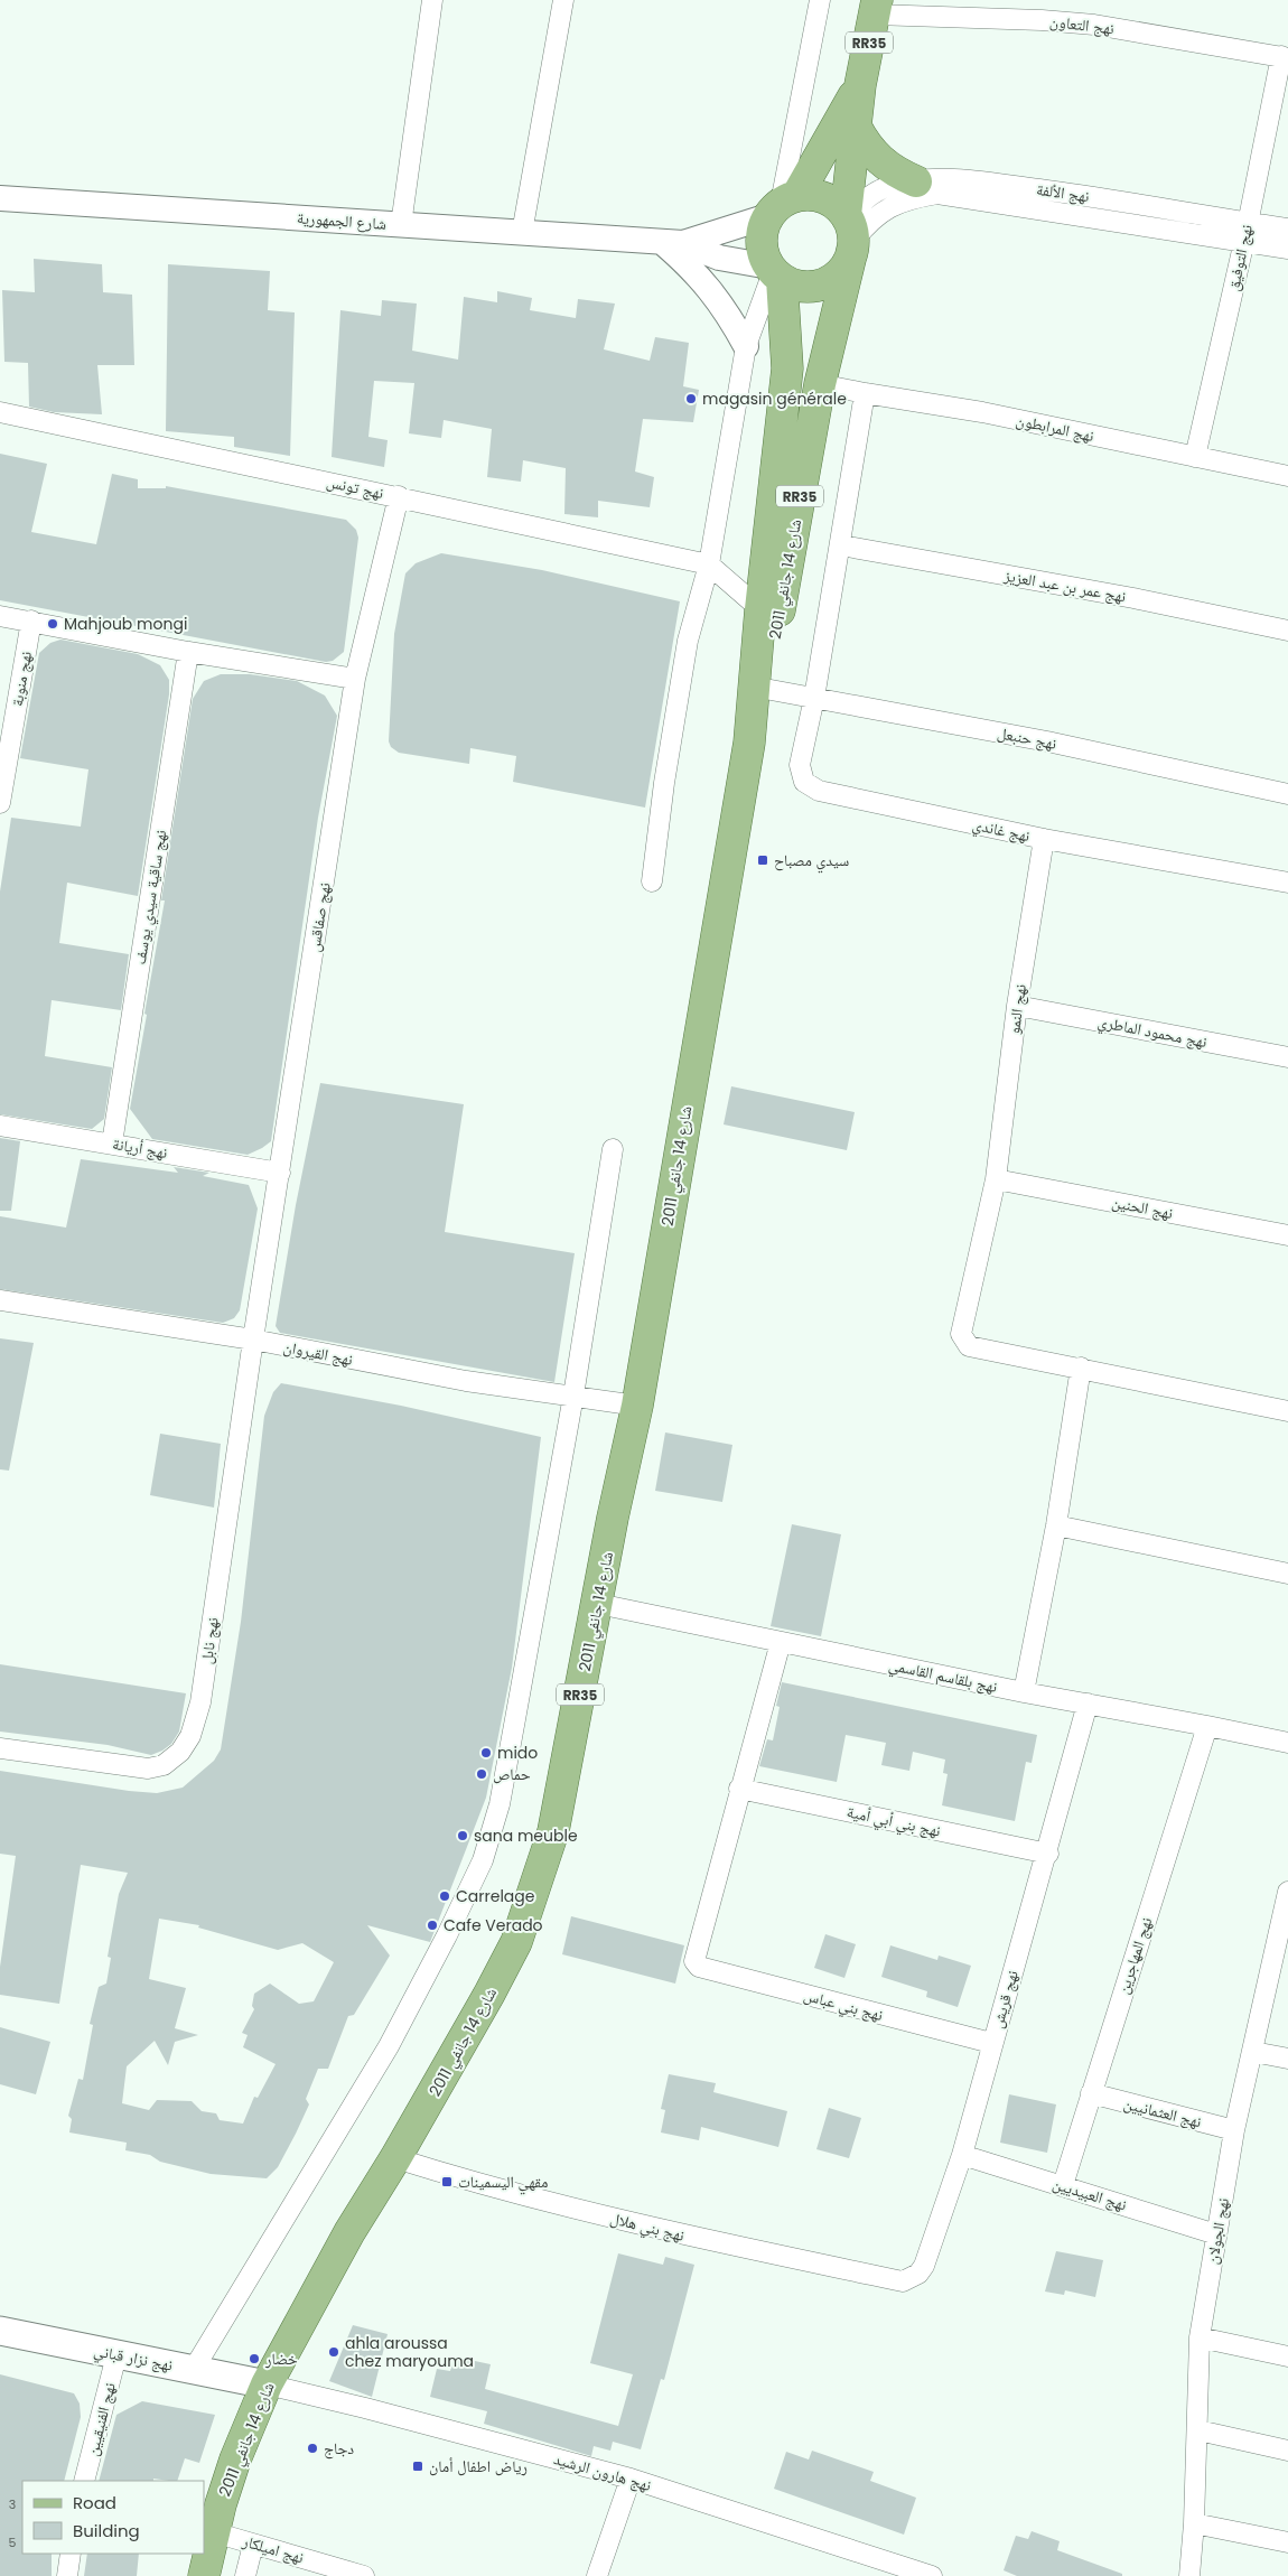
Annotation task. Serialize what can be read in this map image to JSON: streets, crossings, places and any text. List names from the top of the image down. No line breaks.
{"streets":{"main road":["RR35","شارع 14 جانفي 2011","نهج نزار قباني"],"street":["نهج التعاون","نهج الألفة","شارع الجمهورية","نهج التوفيق","نهج المرابطون","نهج تونس","نهج عمر بن عبد العزيز","نهج منوبة","نهج حنبعل","نهج غاندي","نهج ساقية سيدي يوسف","نهج صفاقس","نهج النمو","نهج محمود الماطري","نهج أريانة","نهج الحنين","نهج القيروان","نهج نابل","نهج بلقاسم القاسمي","نهج بني أبي أمية","نهج المهاجرين","نهج قريش","نهج بني عباس","نهج العثمانيين","نهج العبيديين","نهج بني هلال","نهج الجولان","نهج الفنيقيين","نهج هارون الرشيد","نهج اميلكار"]},"crossings":[["نهج التعاون","RR35"],["نهج التعاون","نهج التوفيق"],["RR35","نهج الألفة"],["RR35","شارع 14 جانفي 2011"],["نهج الألفة","نهج التوفيق"],["نهج الألفة","شارع 14 جانفي 2011"],["نهج التوفيق","نهج المرابطون"],["نهج المرابطون","شارع 14 جانفي 2011"],["نهج تونس","نهج صفاقس"],["شارع 14 جانفي 2011","نهج حنبعل"],["شارع 14 جانفي 2011","نهج القيروان"],["شارع 14 جانفي 2011","نهج بلقاسم القاسمي"],["شارع 14 جانفي 2011","نهج بني هلال"],["شارع 14 جانفي 2011","نهج نزار قباني"],["شارع 14 جانفي 2011","نهج هارون الرشيد"],["شارع 14 جانفي 2011","نهج اميلكار"],["نهج حنبعل","نهج غاندي"],["نهج غاندي","نهج النمو"],["نهج ساقية سيدي يوسف","نهج أريانة"],["نهج صفاقس","نهج أريانة"],["نهج صفاقس","نهج القيروان"],["نهج صفاقس","نهج نابل"],["نهج النمو","نهج محمود الماطري"],["نهج النمو","نهج الحنين"],["نهج القيروان","نهج نابل"],["نهج بلقاسم القاسمي","نهج المهاجرين"],["نهج بلقاسم القاسمي","نهج قريش"],["نهج بني أبي أمية","نهج قريش"],["نهج بني أبي أمية","نهج بني عباس"],["نهج المهاجرين","نهج العثمانيين"],["نهج المهاجرين","نهج العبيديين"],["نهج قريش","نهج بني عباس"],["نهج قريش","نهج العبيديين"],["نهج قريش","نهج بني هلال"],["نهج العثمانيين","نهج الجولان"],["نهج العبيديين","نهج الجولان"],["نهج نزار قباني","نهج الفنيقيين"],["نهج نزار قباني","نهج هارون الرشيد"]],"places":{"other":["magasin générale","Mahjoub mongi","mido","حماص","sana meuble","Carrelage","Cafe Verado","ahla aroussa chez maryouma","خضار","دجاج"],"transit":["سيدي مصباح","مقهي اليسمينات","رياض اطفال أمان"]},"house_numbers":["3","5"],"legend":["Road","Building"]}
